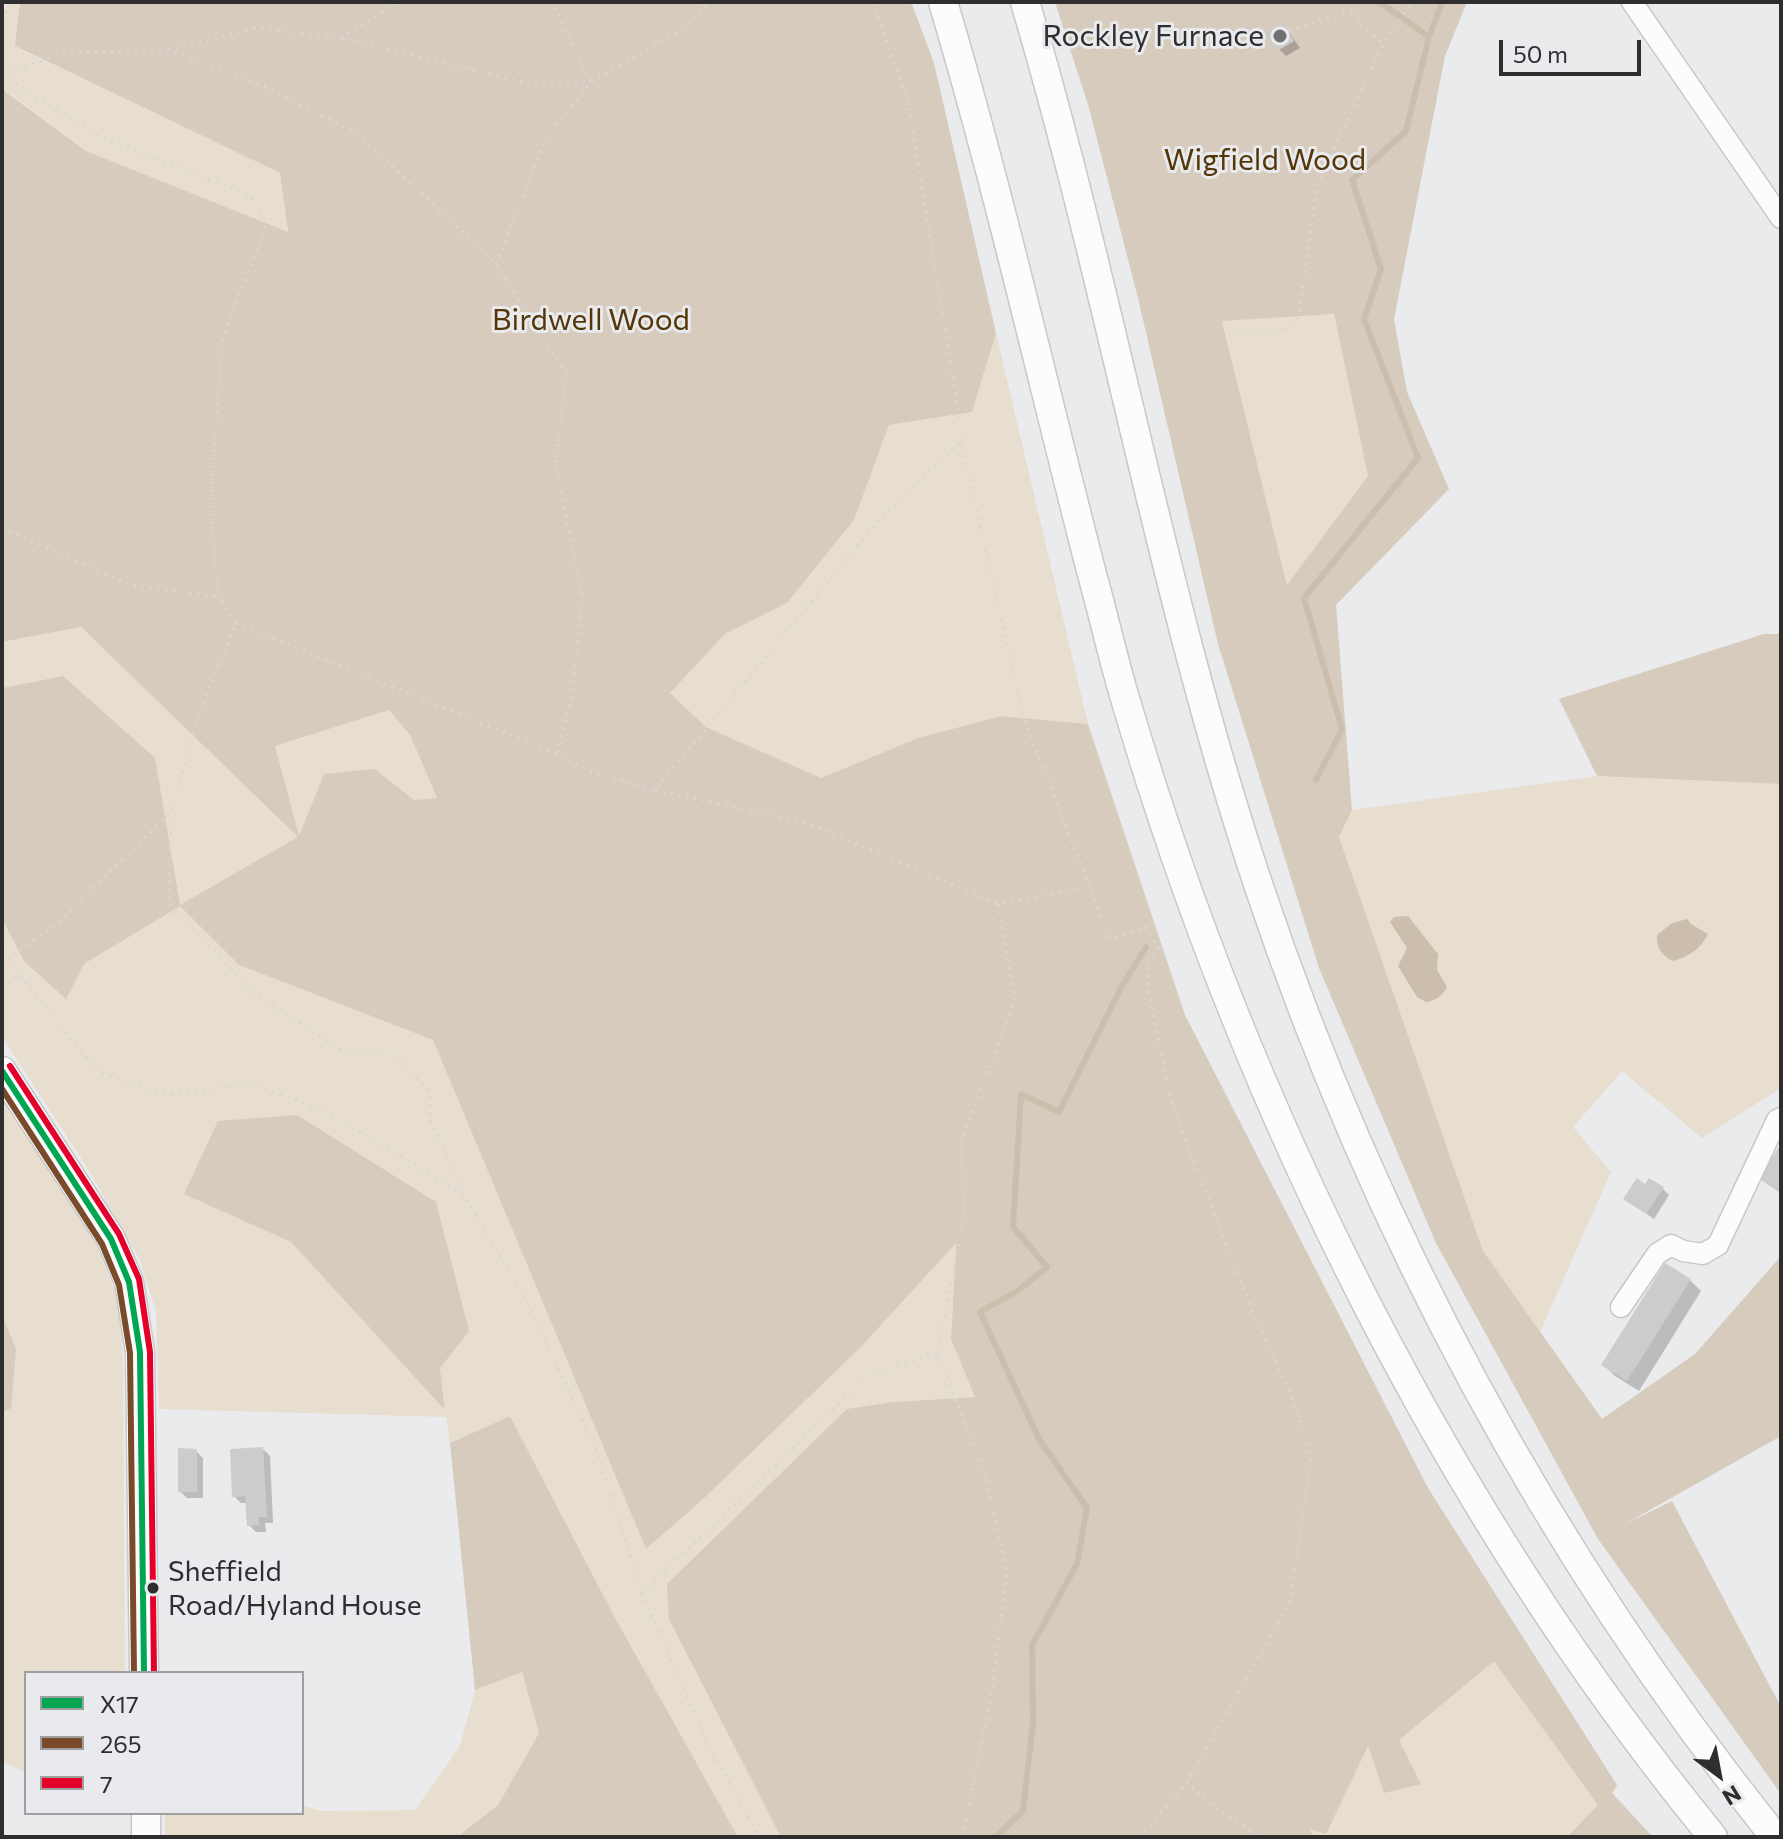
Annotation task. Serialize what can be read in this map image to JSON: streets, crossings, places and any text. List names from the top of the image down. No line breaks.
{"parks":["Wigfield Wood","Birdwell Wood"],"places":["Rockley Furnace","Sheffield Road/Hyland House"],"lines":["transit line 7","transit line X17","transit line 265"],"legend":["X17","265","7"],"scale_bar":"50 m","north":"bottom right"}
